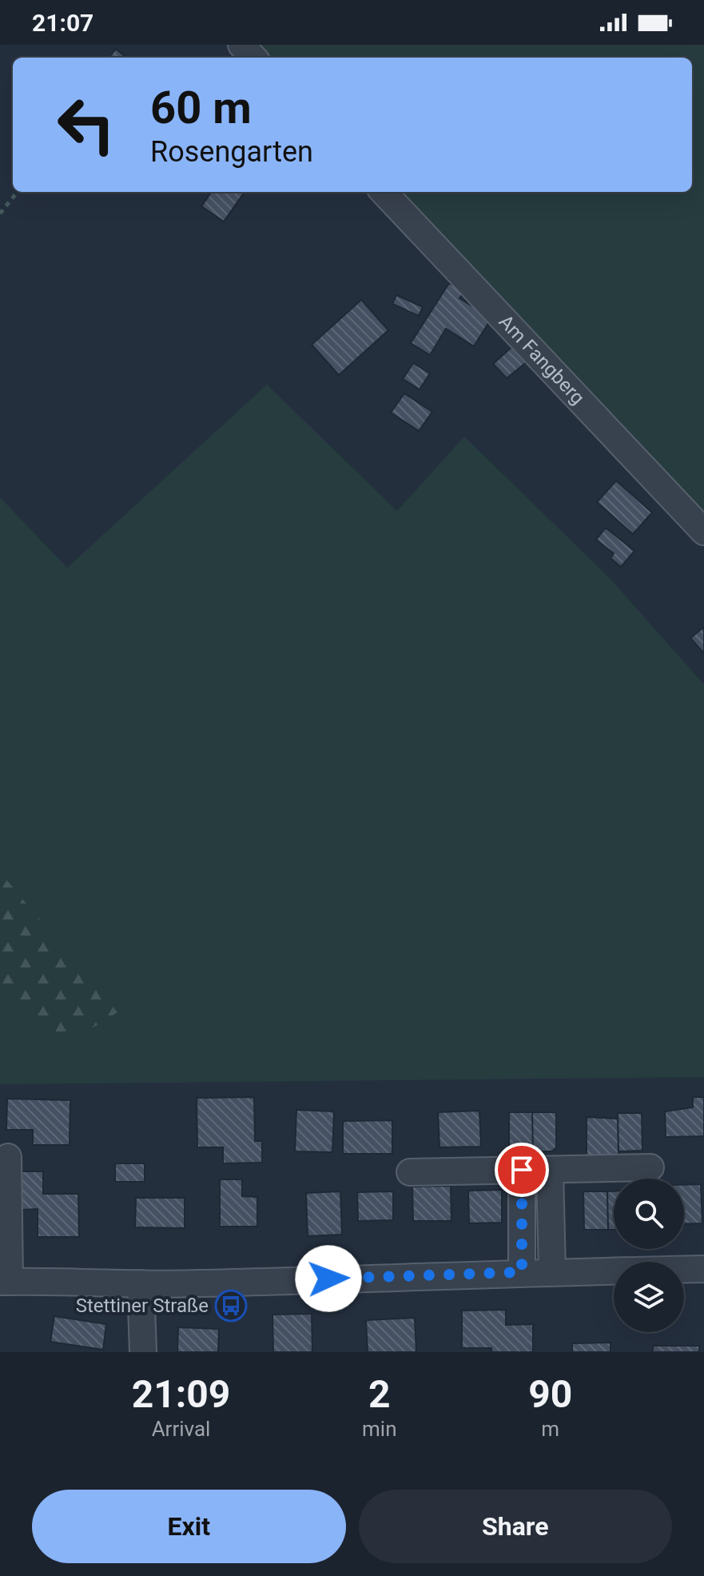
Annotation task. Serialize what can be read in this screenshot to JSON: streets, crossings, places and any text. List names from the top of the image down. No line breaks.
{"streets":{"street":["Am Fangberg"]},"places":{"bus stop":["Stettiner Straße"]},"page":{"status":"21:07","turn":["60 m","Rosengarten"],"eta":["21:09","Arrival","2","min","90","m"],"buttons":["Exit","Share"]}}
